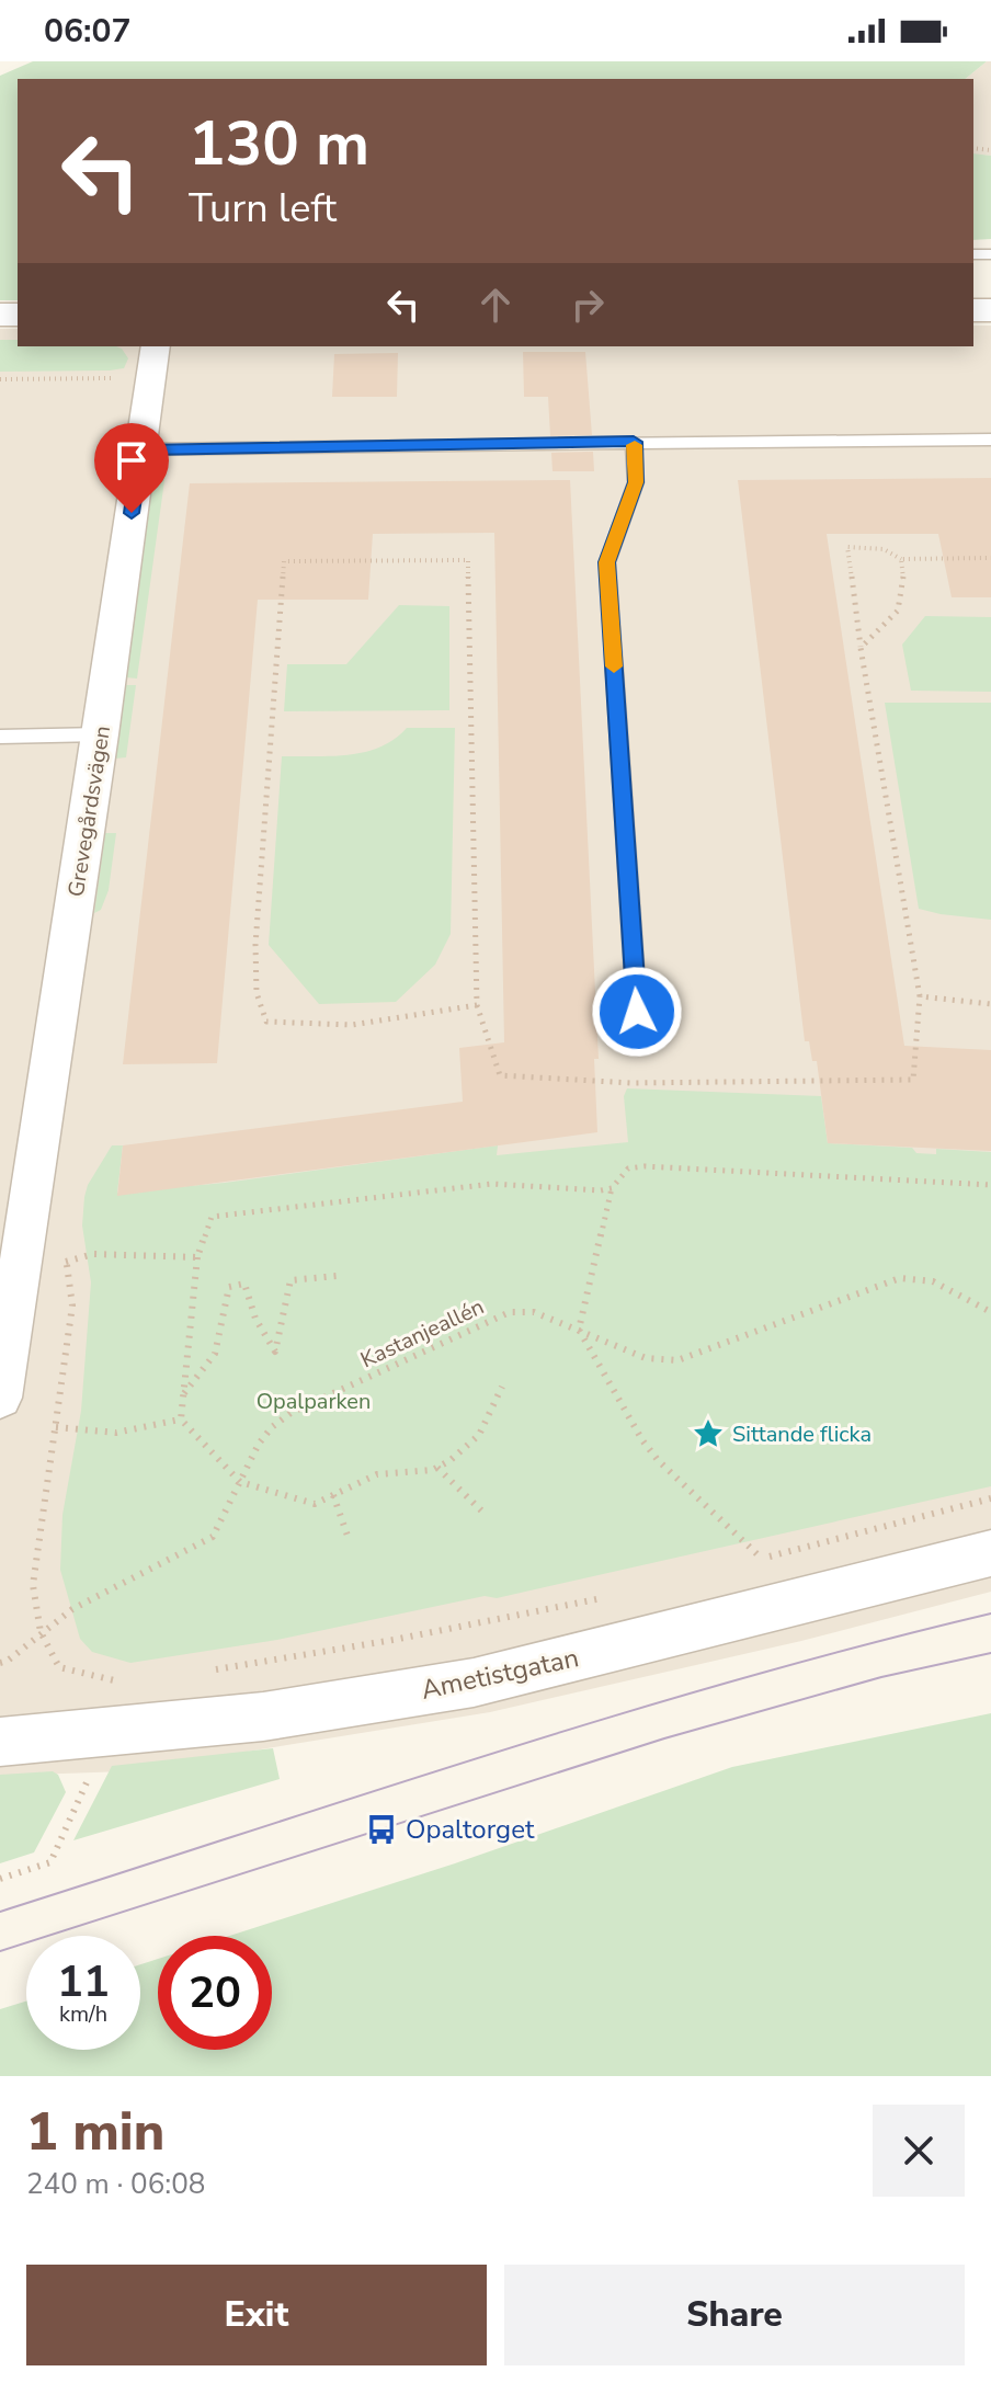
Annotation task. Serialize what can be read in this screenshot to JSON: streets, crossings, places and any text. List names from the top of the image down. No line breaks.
{"streets":{"street":["Grevegårdsvägen","Ametistgatan"],"path":["Kastanjeallén"]},"parks":["Opalparken"],"places":{"place":["Sittande flicka"],"bus stop":["Opaltorget"]},"page":{"status":"06:07","turn":["130 m","Turn left"],"speed":"11 km/h","limit":"20","heading":["1 min","240 m · 06:08"],"buttons":["Exit","Share"]}}
